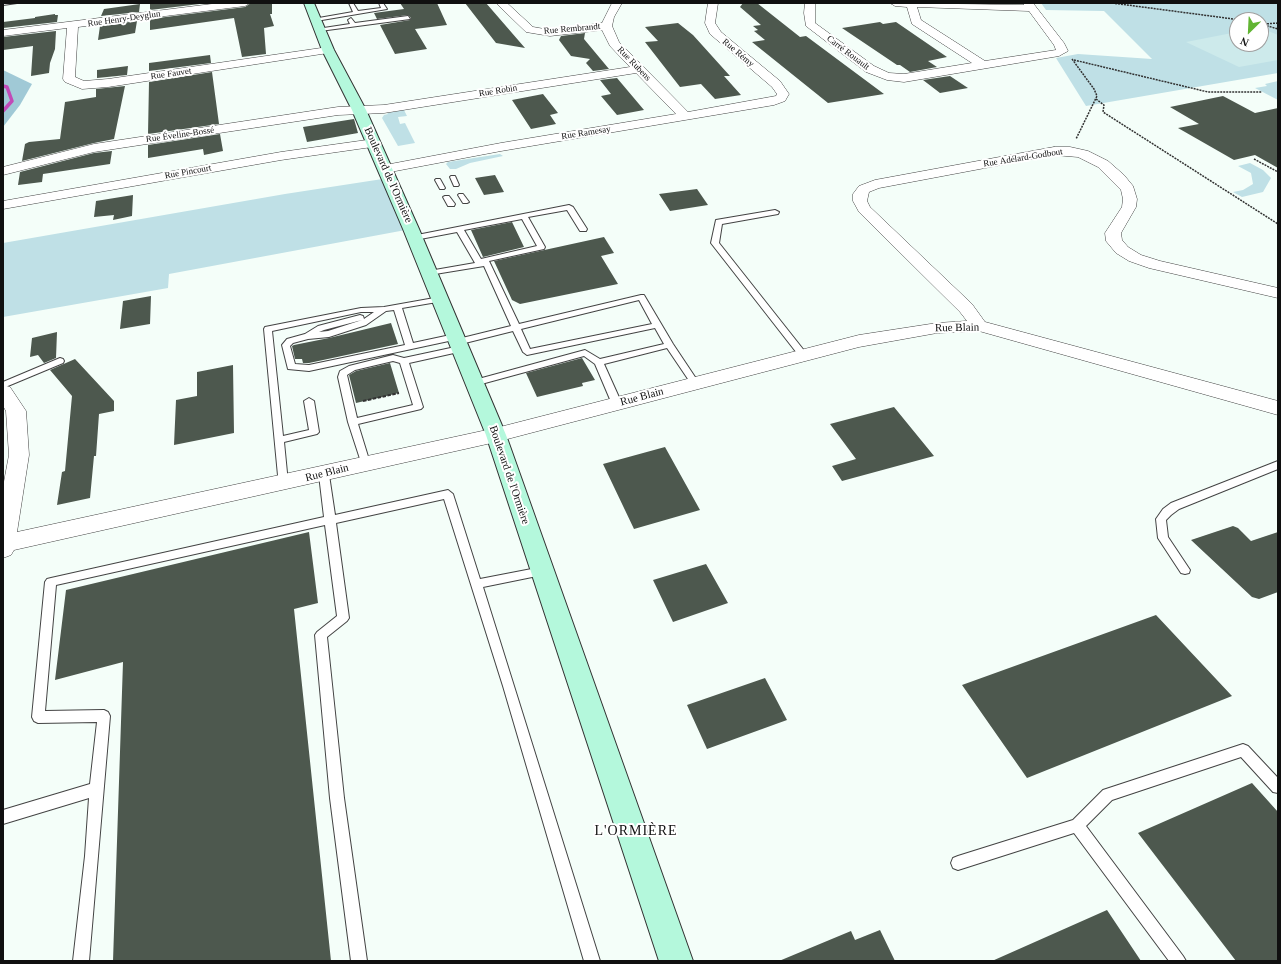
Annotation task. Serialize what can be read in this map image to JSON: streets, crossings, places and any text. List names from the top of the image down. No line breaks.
{"streets":{"main road":["Boulevard de l'Ormière"],"street":["Rue Henry-Deyglun","Rue Rembrandt","Rue Rémy","Carré Rouault","Rue Rubens","Rue Fauvet","Rue Robin","Rue Ramesay","Rue Éveline-Bossé","Rue Adélard-Godbout","Rue Pincourt","Rue Blain"]},"crossings":[["Rue Henry-Deyglun","Rue Fauvet"],["Rue Rembrandt","Rue Rubens"],["Rue Rémy","Rue Ramesay"],["Rue Rubens","Rue Robin"],["Rue Rubens","Rue Ramesay"],["Rue Fauvet","Boulevard de l'Ormière"],["Rue Robin","Rue Éveline-Bossé"],["Rue Robin","Boulevard de l'Ormière"],["Rue Ramesay","Boulevard de l'Ormière"],["Rue Éveline-Bossé","Boulevard de l'Ormière"],["Rue Adélard-Godbout","Rue Blain"],["Rue Pincourt","Boulevard de l'Ormière"],["Boulevard de l'Ormière","Rue Blain"]],"districts":["L'ORMIÈRE"],"north":"bottom left"}
